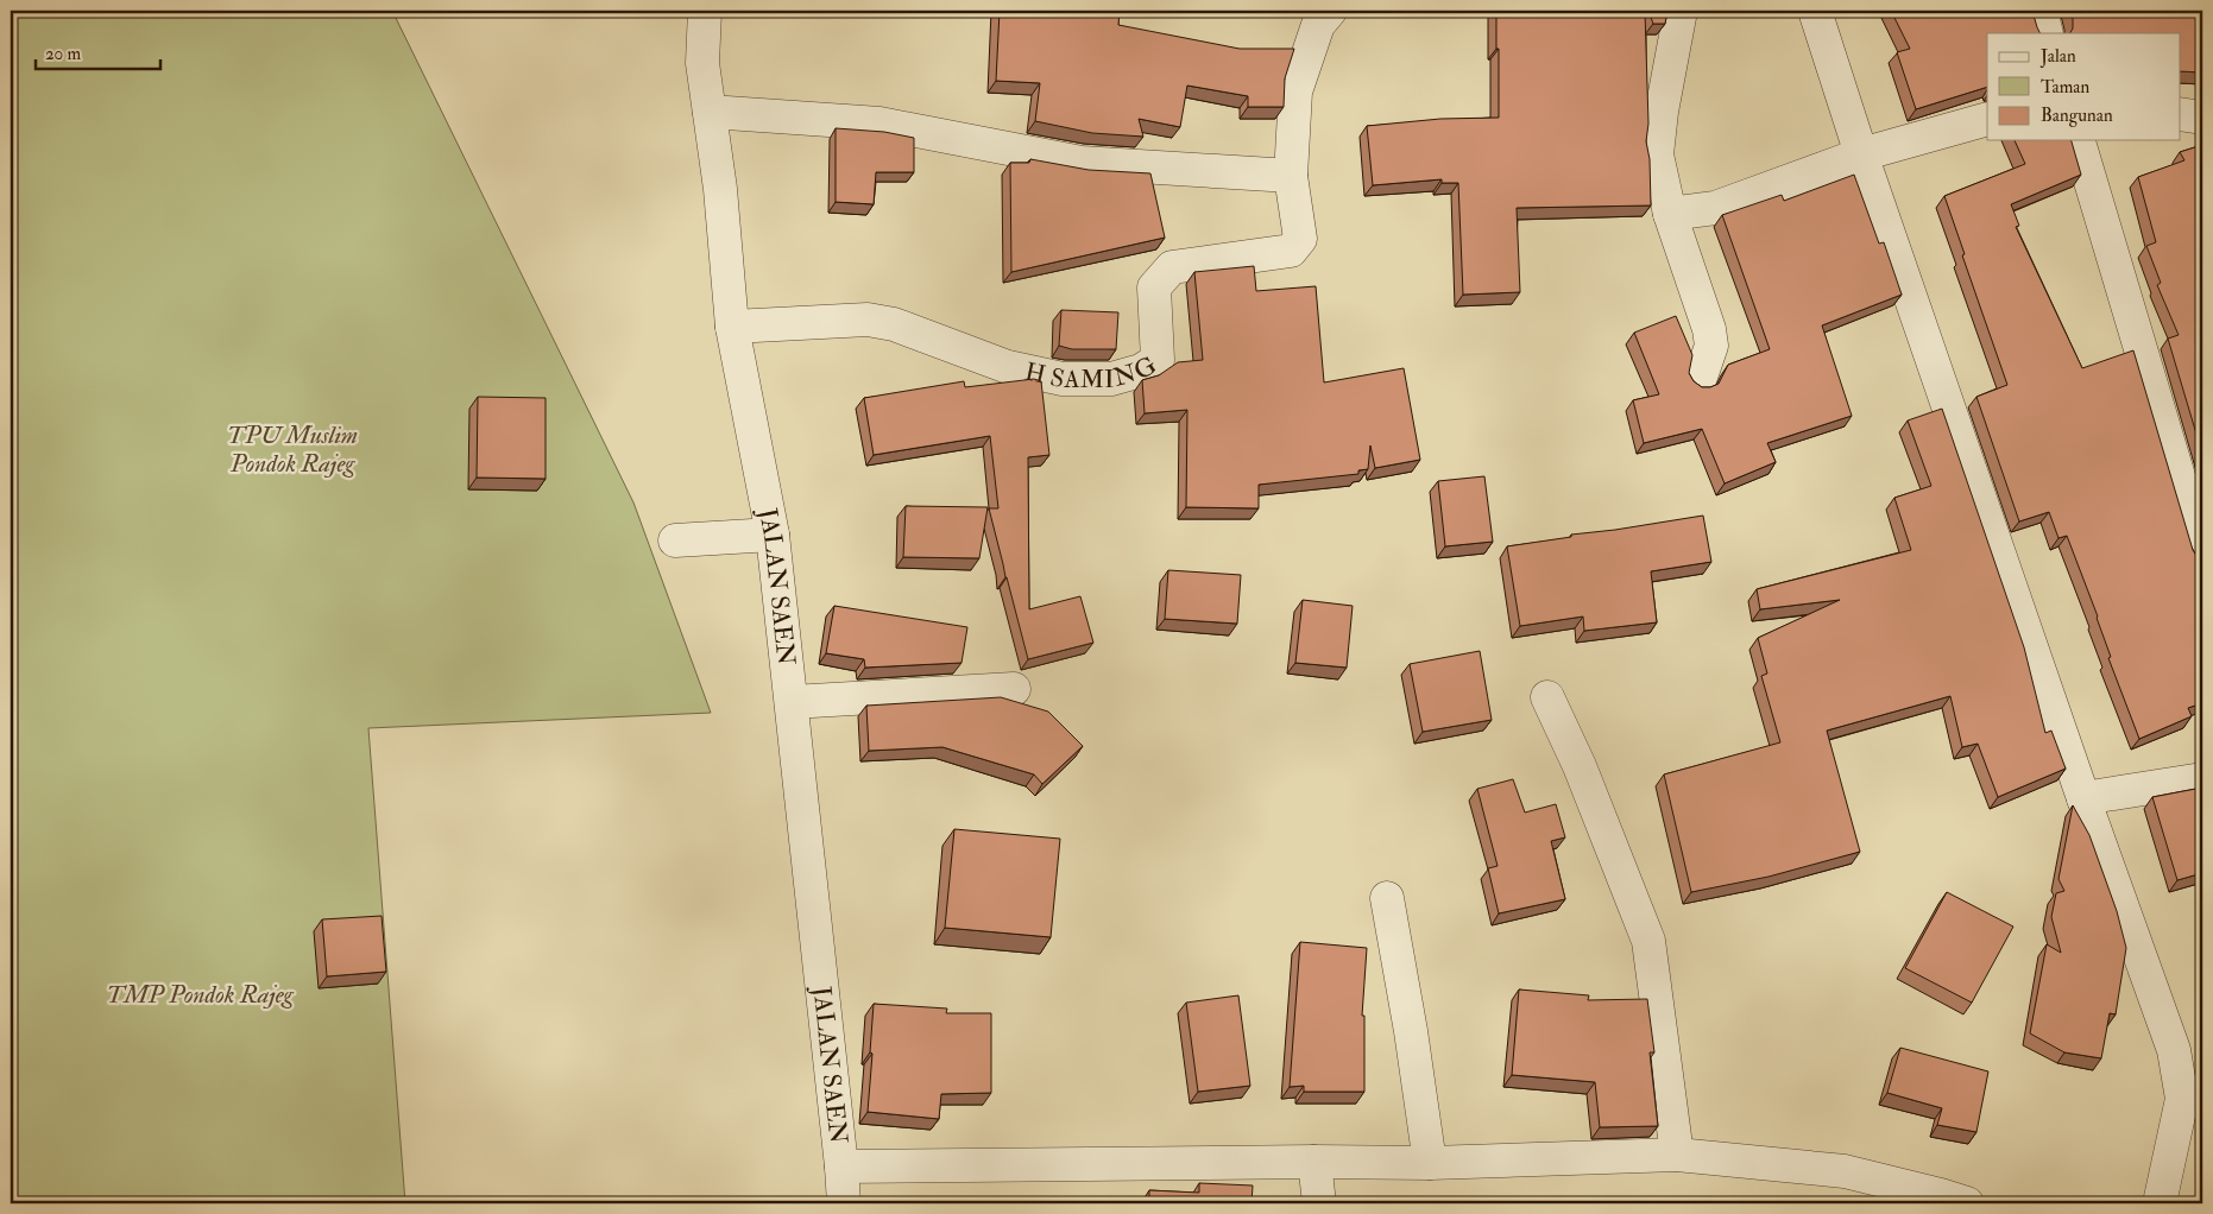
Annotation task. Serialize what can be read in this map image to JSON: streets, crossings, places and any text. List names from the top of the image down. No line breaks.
{"streets":{"street":["H SAMING","JALAN SAEN"]},"crossings":[["H SAMING","JALAN SAEN"]],"parks":["TPU Muslim Pondok Rajeg","TMP Pondok Rajeg"],"legend":["Jalan","Taman","Bangunan"],"scale_bar":"20 m"}
